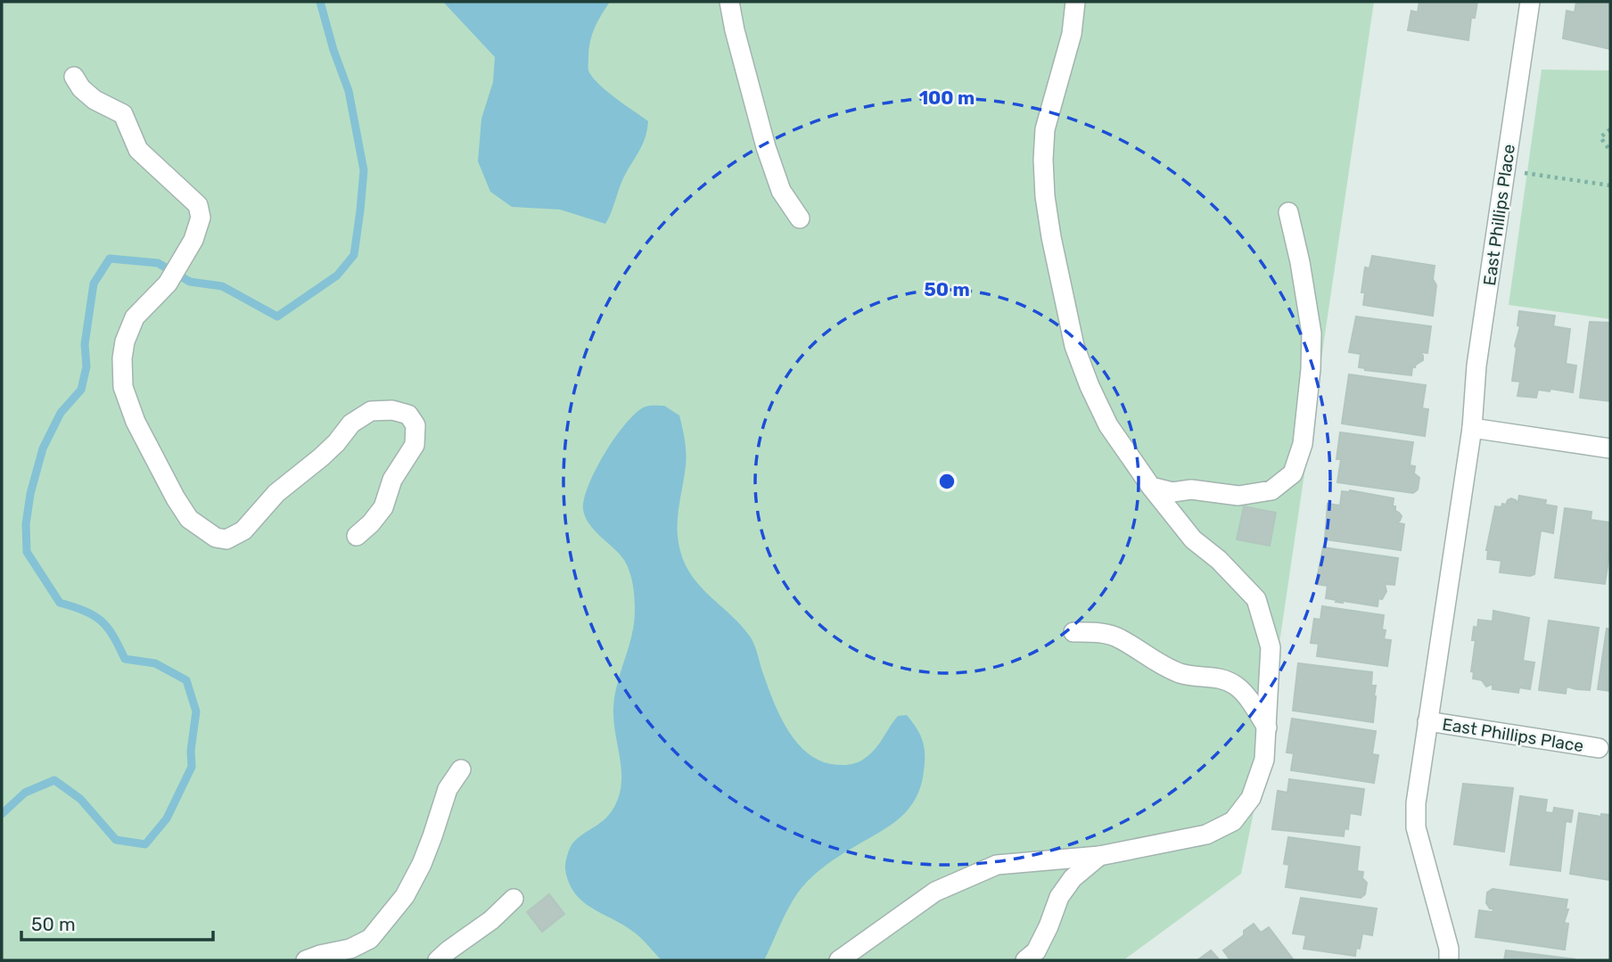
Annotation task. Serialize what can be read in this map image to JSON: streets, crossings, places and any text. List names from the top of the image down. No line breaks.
{"streets":{"street":["East Phillips Place"]},"scale_bar":"50 m","rings":["100 m","50 m"]}
